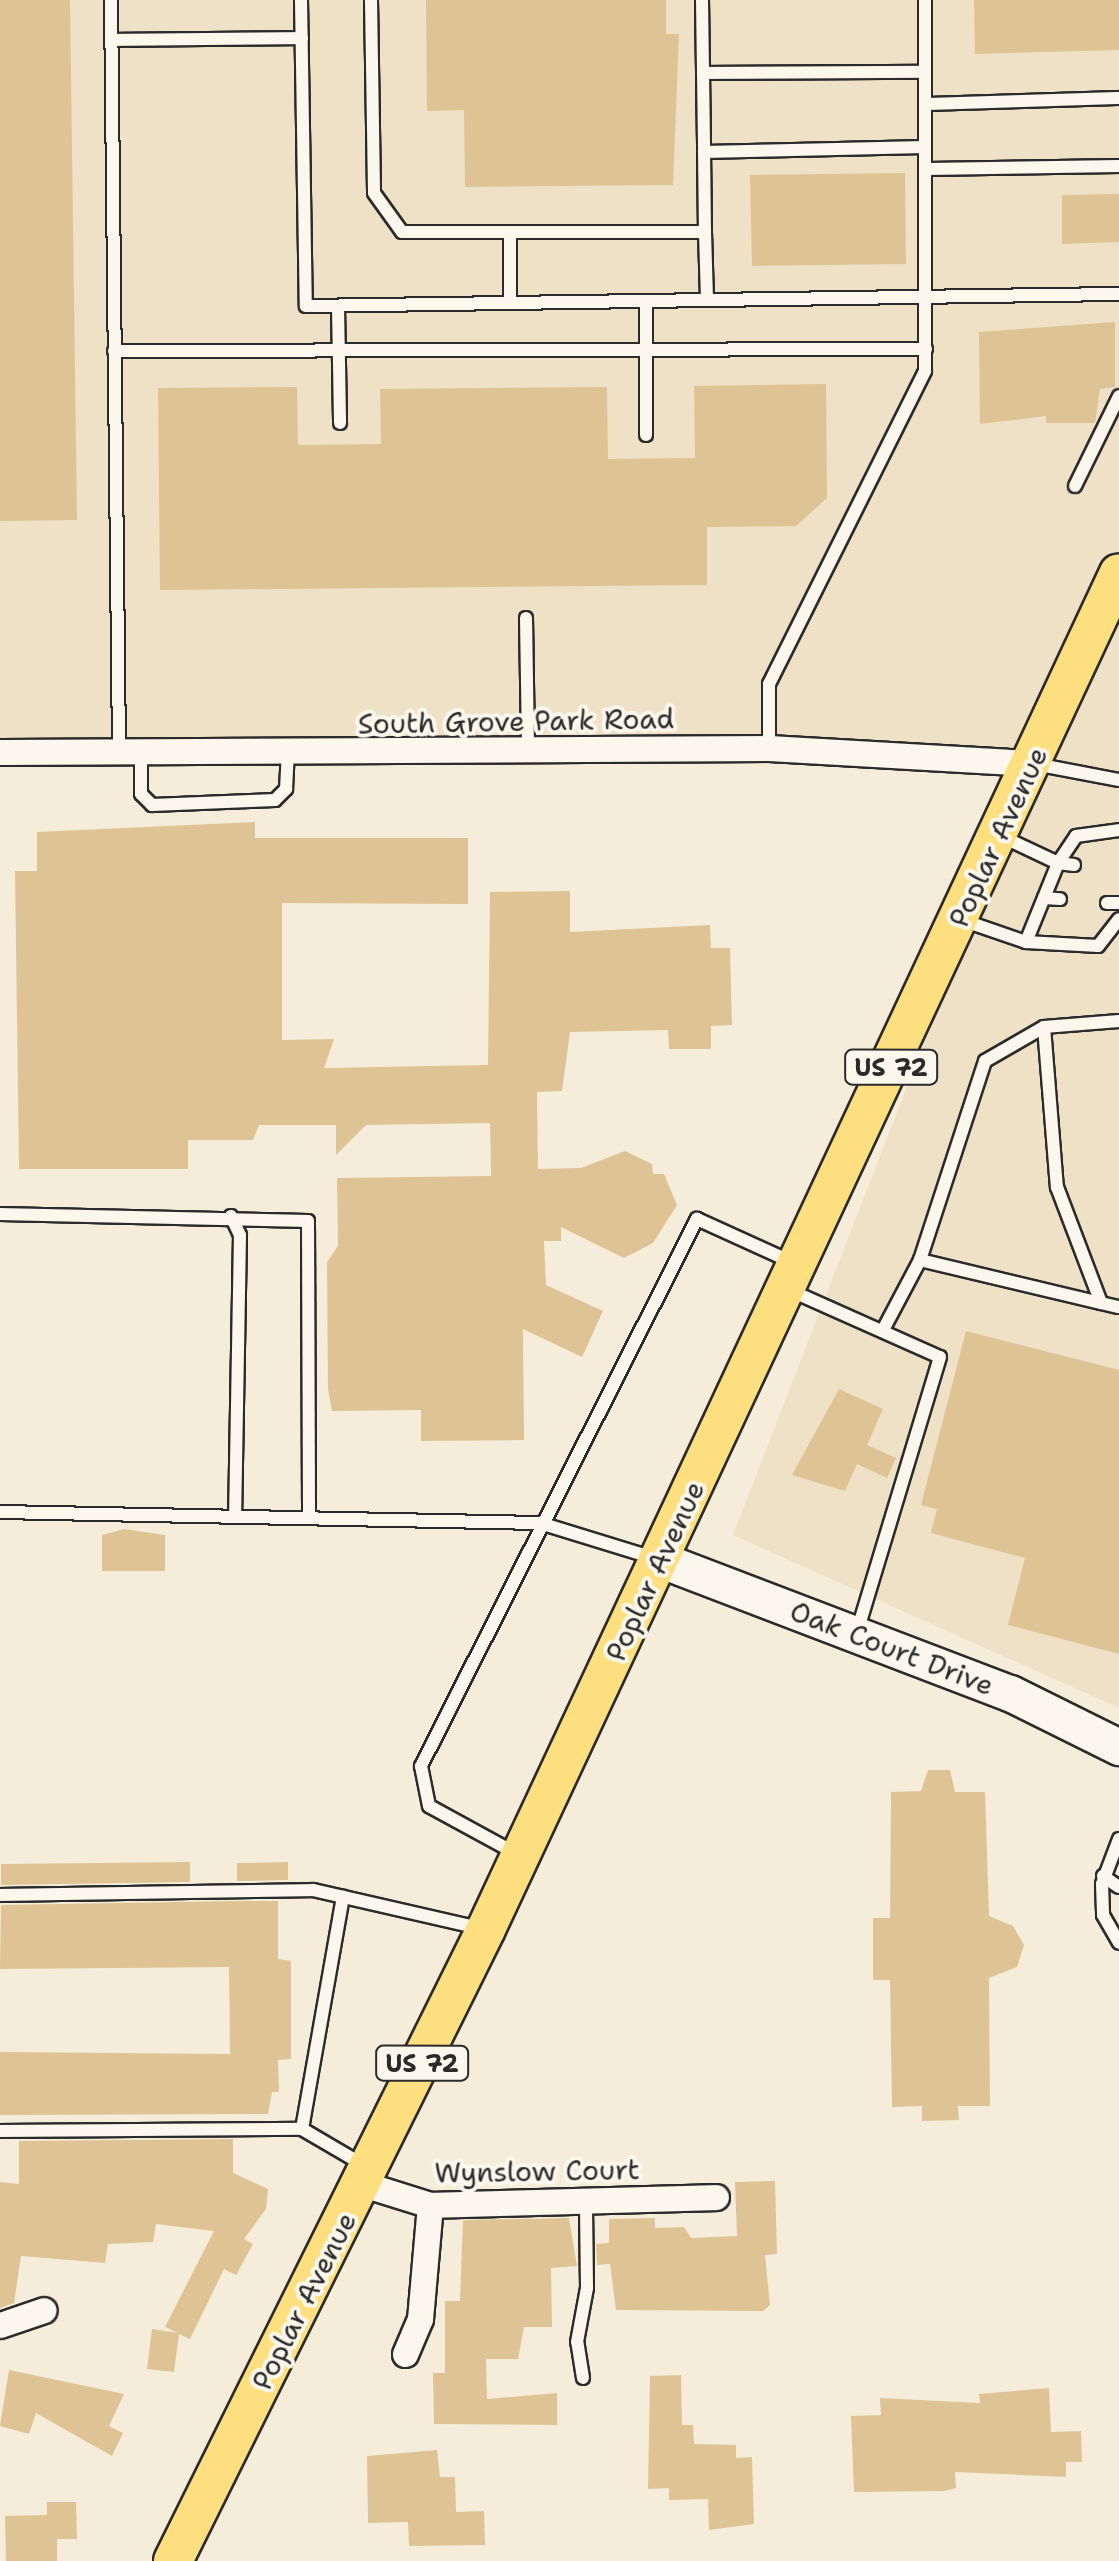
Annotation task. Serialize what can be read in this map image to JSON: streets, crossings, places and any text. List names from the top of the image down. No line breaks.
{"streets":{"main road":["Poplar Avenue","US 72"],"street":["South Grove Park Road","Oak Court Drive","Wynslow Court"]},"crossings":[["South Grove Park Road","Poplar Avenue"],["Poplar Avenue","Oak Court Drive"],["Poplar Avenue","Wynslow Court"]]}
